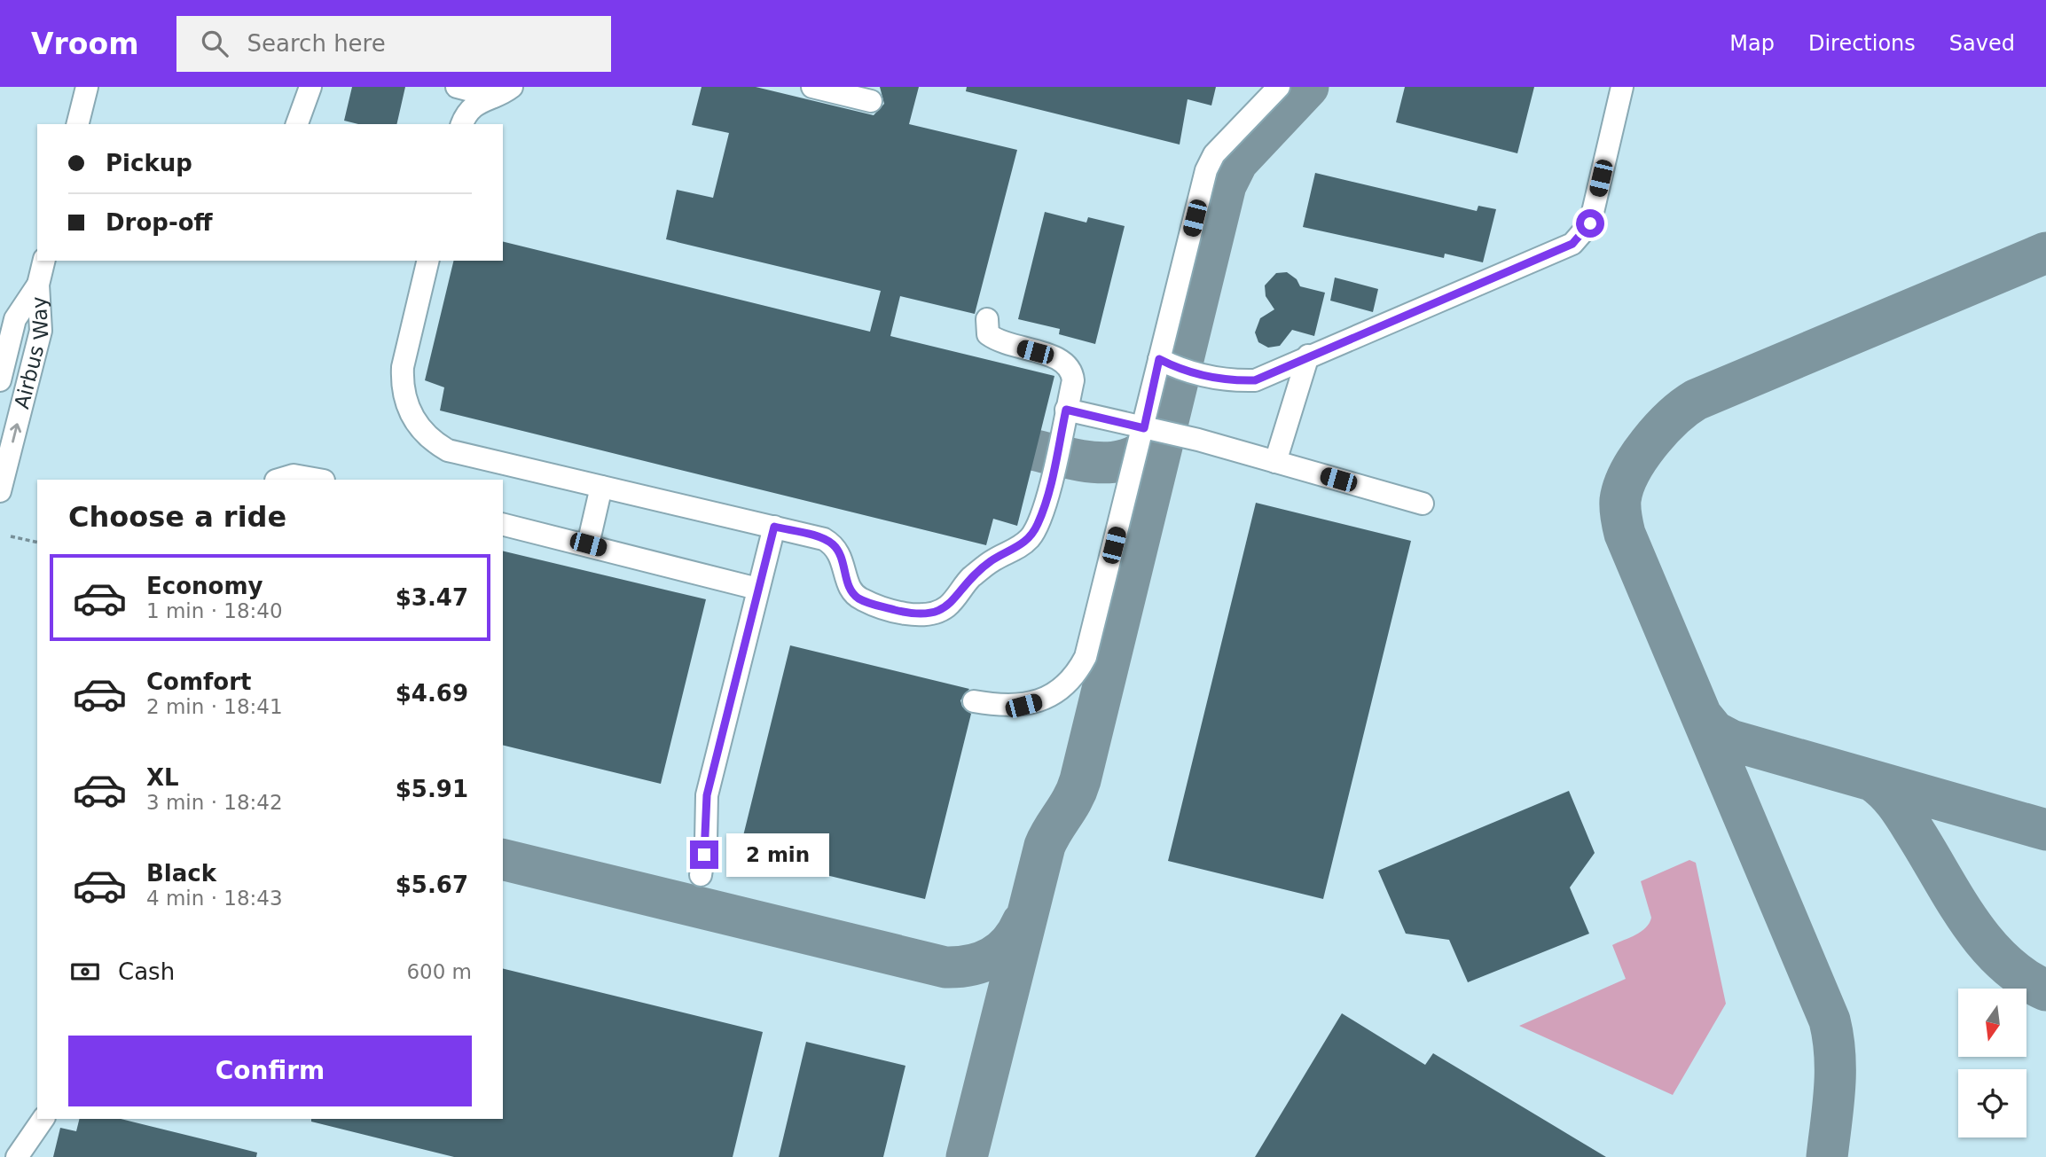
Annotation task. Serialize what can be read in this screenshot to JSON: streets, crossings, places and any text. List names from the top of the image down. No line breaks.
{"streets":{"street":["Airbus Way"]},"north":"bottom","page":{"header":"Vroom","search":"Search here","nav":["Map","Directions","Saved"],"banner":["Pickup","Drop-off"],"heading":"Choose a ride","list":[{"name":"Economy","note":"1 min · 18:40","value":"$3.47"},{"name":"Comfort","note":"2 min · 18:41","value":"$4.69"},{"name":"XL","note":"3 min · 18:42","value":"$5.91"},{"name":"Black","note":"4 min · 18:43","value":"$5.67"}],"bubble":"2 min","pay":["Cash","600 m"],"buttons":"Confirm"}}
